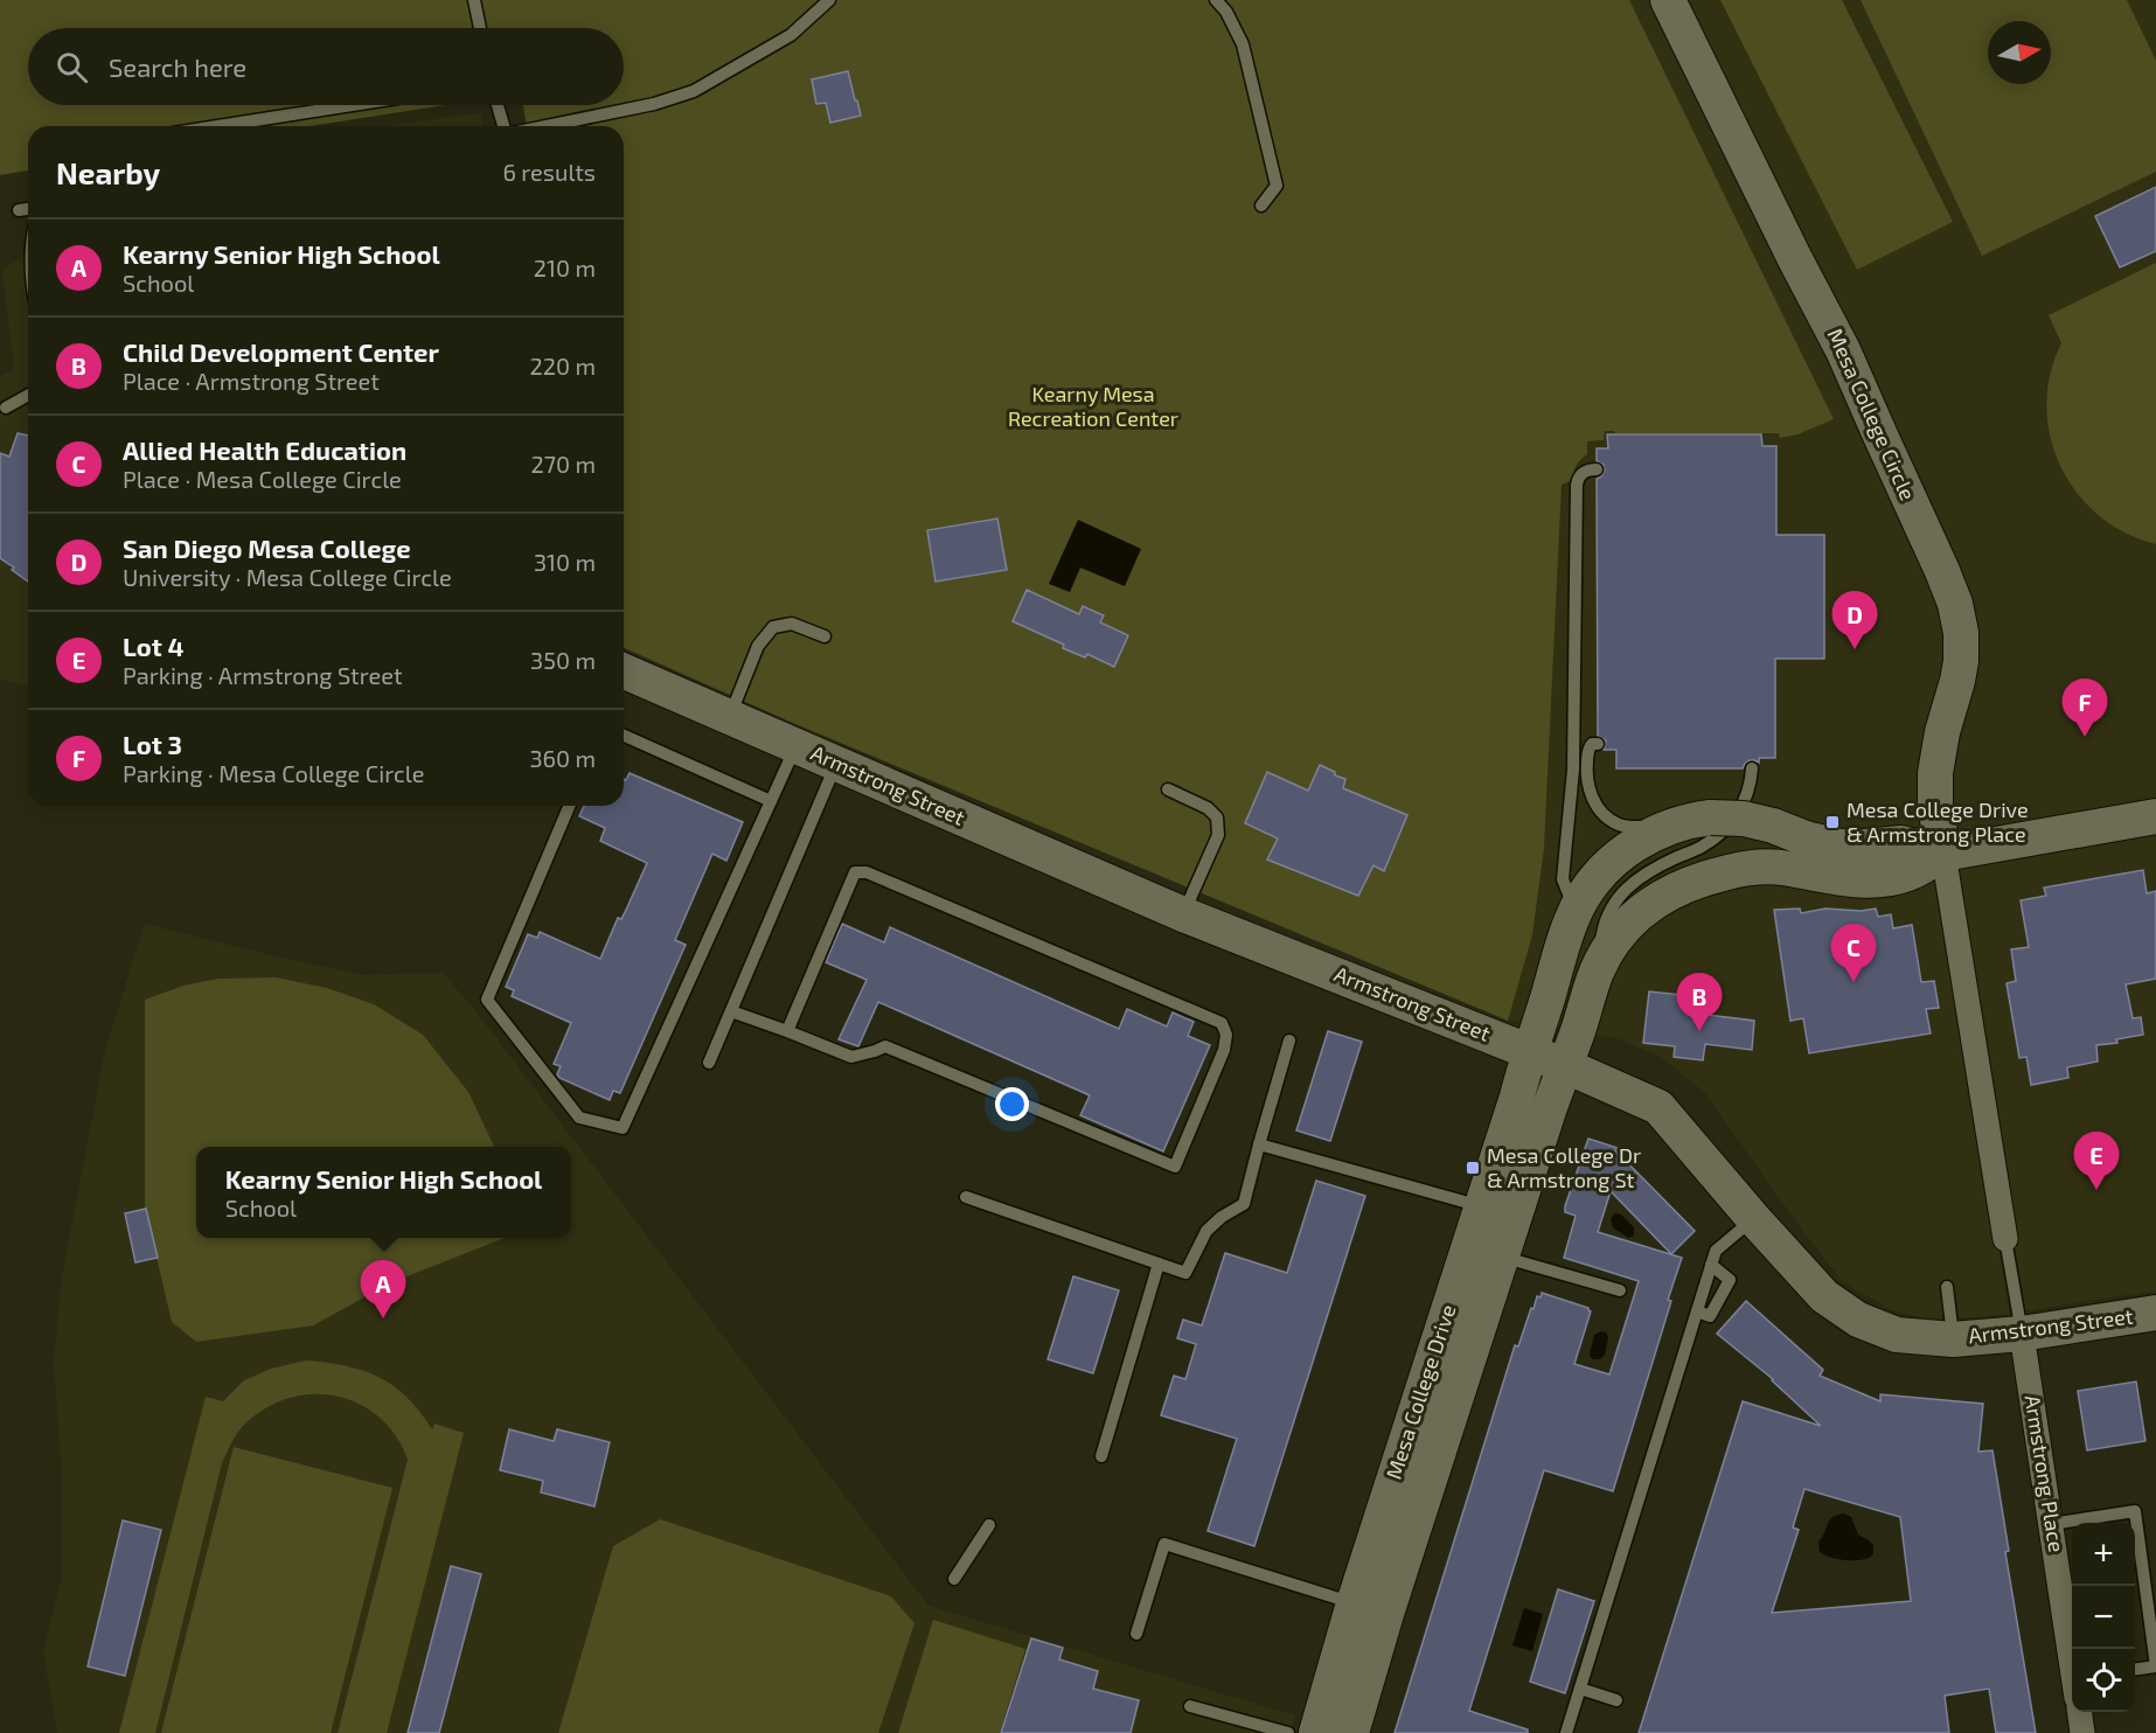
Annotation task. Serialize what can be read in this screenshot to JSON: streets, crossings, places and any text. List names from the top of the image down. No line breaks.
{"streets":{"street":["Mesa College Circle","Armstrong Street","Mesa College Drive","Armstrong Place"]},"crossings":[["Armstrong Street","Mesa College Drive"],["Armstrong Street","Armstrong Place"]],"parks":["Kearny Mesa Recreation Center"],"places":{"transit":["Mesa College Drive & Armstrong Place","Mesa College Dr & Armstrong St"]},"north":"right","page":{"search":"Search here","heading":["Nearby","6 results"],"list":[{"mark":"A","name":"Kearny Senior High School","note":"School","value":"210 m"},{"mark":"B","name":"Child Development Center","note":"Place · Armstrong Street","value":"220 m"},{"mark":"C","name":"Allied Health Education","note":"Place · Mesa College Circle","value":"270 m"},{"mark":"D","name":"San Diego Mesa College","note":"University · Mesa College Circle","value":"310 m"},{"mark":"E","name":"Lot 4","note":"Parking · Armstrong Street","value":"350 m"},{"mark":"F","name":"Lot 3","note":"Parking · Mesa College Circle","value":"360 m"}],"pins":["D","F","C","B","E","A"],"popup":["Kearny Senior High School","School"],"map_buttons":["+","−"]}}
